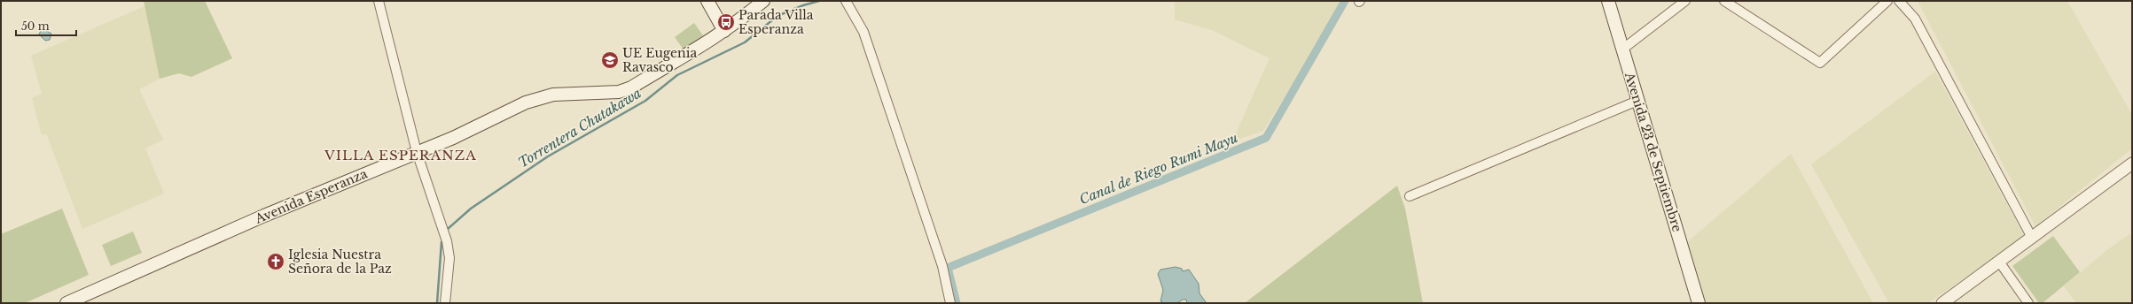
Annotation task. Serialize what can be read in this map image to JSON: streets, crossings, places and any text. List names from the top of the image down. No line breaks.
{"streets":{"main road":["Avenida 23 de Septiembre","Avenida Esperanza"]},"districts":["VILLA ESPERANZA"],"water":["Torrentera Chutakawa","Canal de Riego Rumi Mayu"],"places":{"bus stop":["Parada Villa Esperanza"],"school or university":["UE Eugenia Ravasco"],"church":["Iglesia Nuestra Señora de la Paz"]},"scale_bar":"50 m"}
